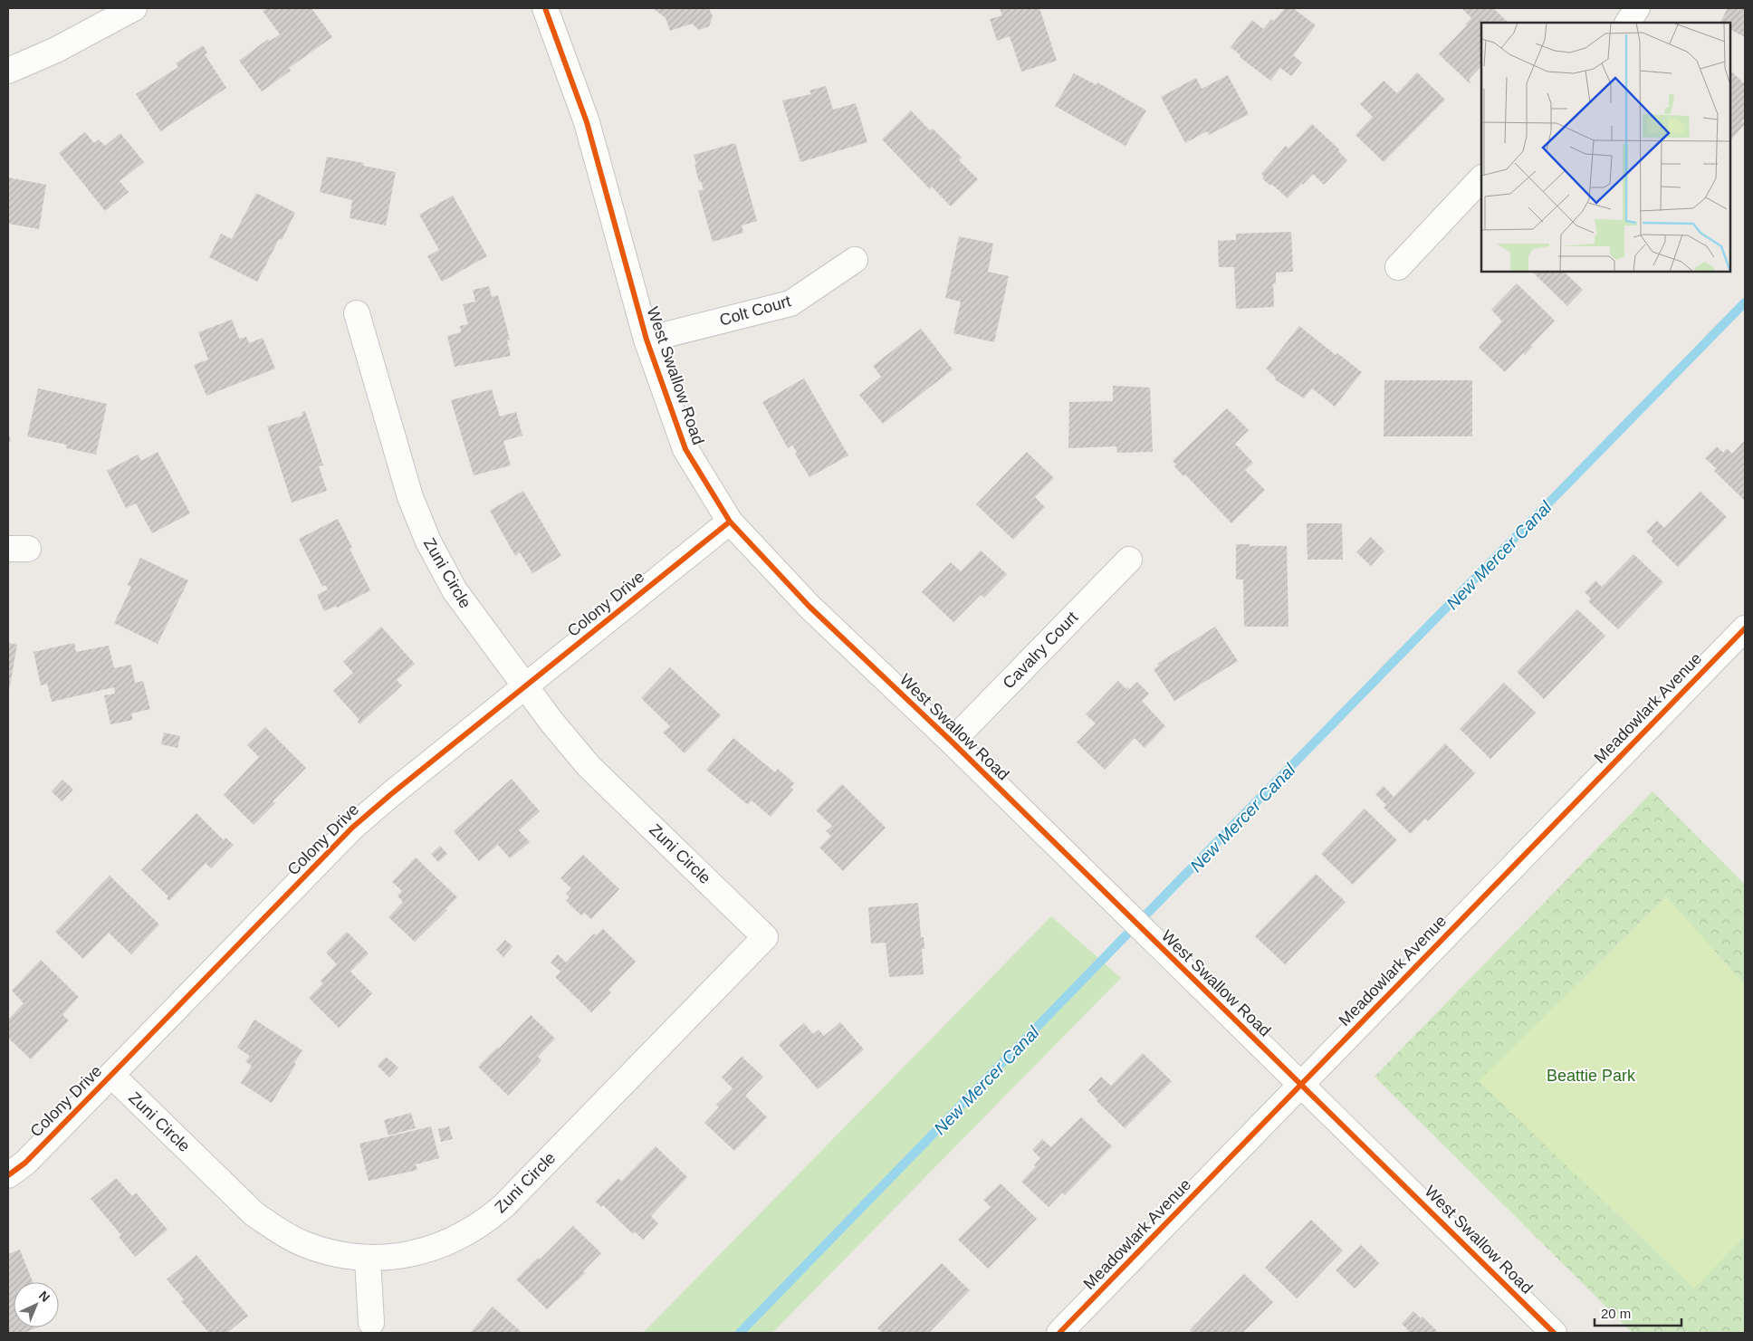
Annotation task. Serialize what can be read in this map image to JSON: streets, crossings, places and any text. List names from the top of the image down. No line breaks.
{"streets":{"street":["Colt Court","West Swallow Road","Zuni Circle","Colony Drive","Cavalry Court","Meadowlark Avenue"]},"crossings":[["Colt Court","West Swallow Road"],["West Swallow Road","Colony Drive"],["West Swallow Road","Cavalry Court"],["West Swallow Road","Meadowlark Avenue"],["Zuni Circle","Colony Drive"]],"water":["New Mercer Canal"],"parks":["Beattie Park"],"scale_bar":"20 m","north":"top right"}
